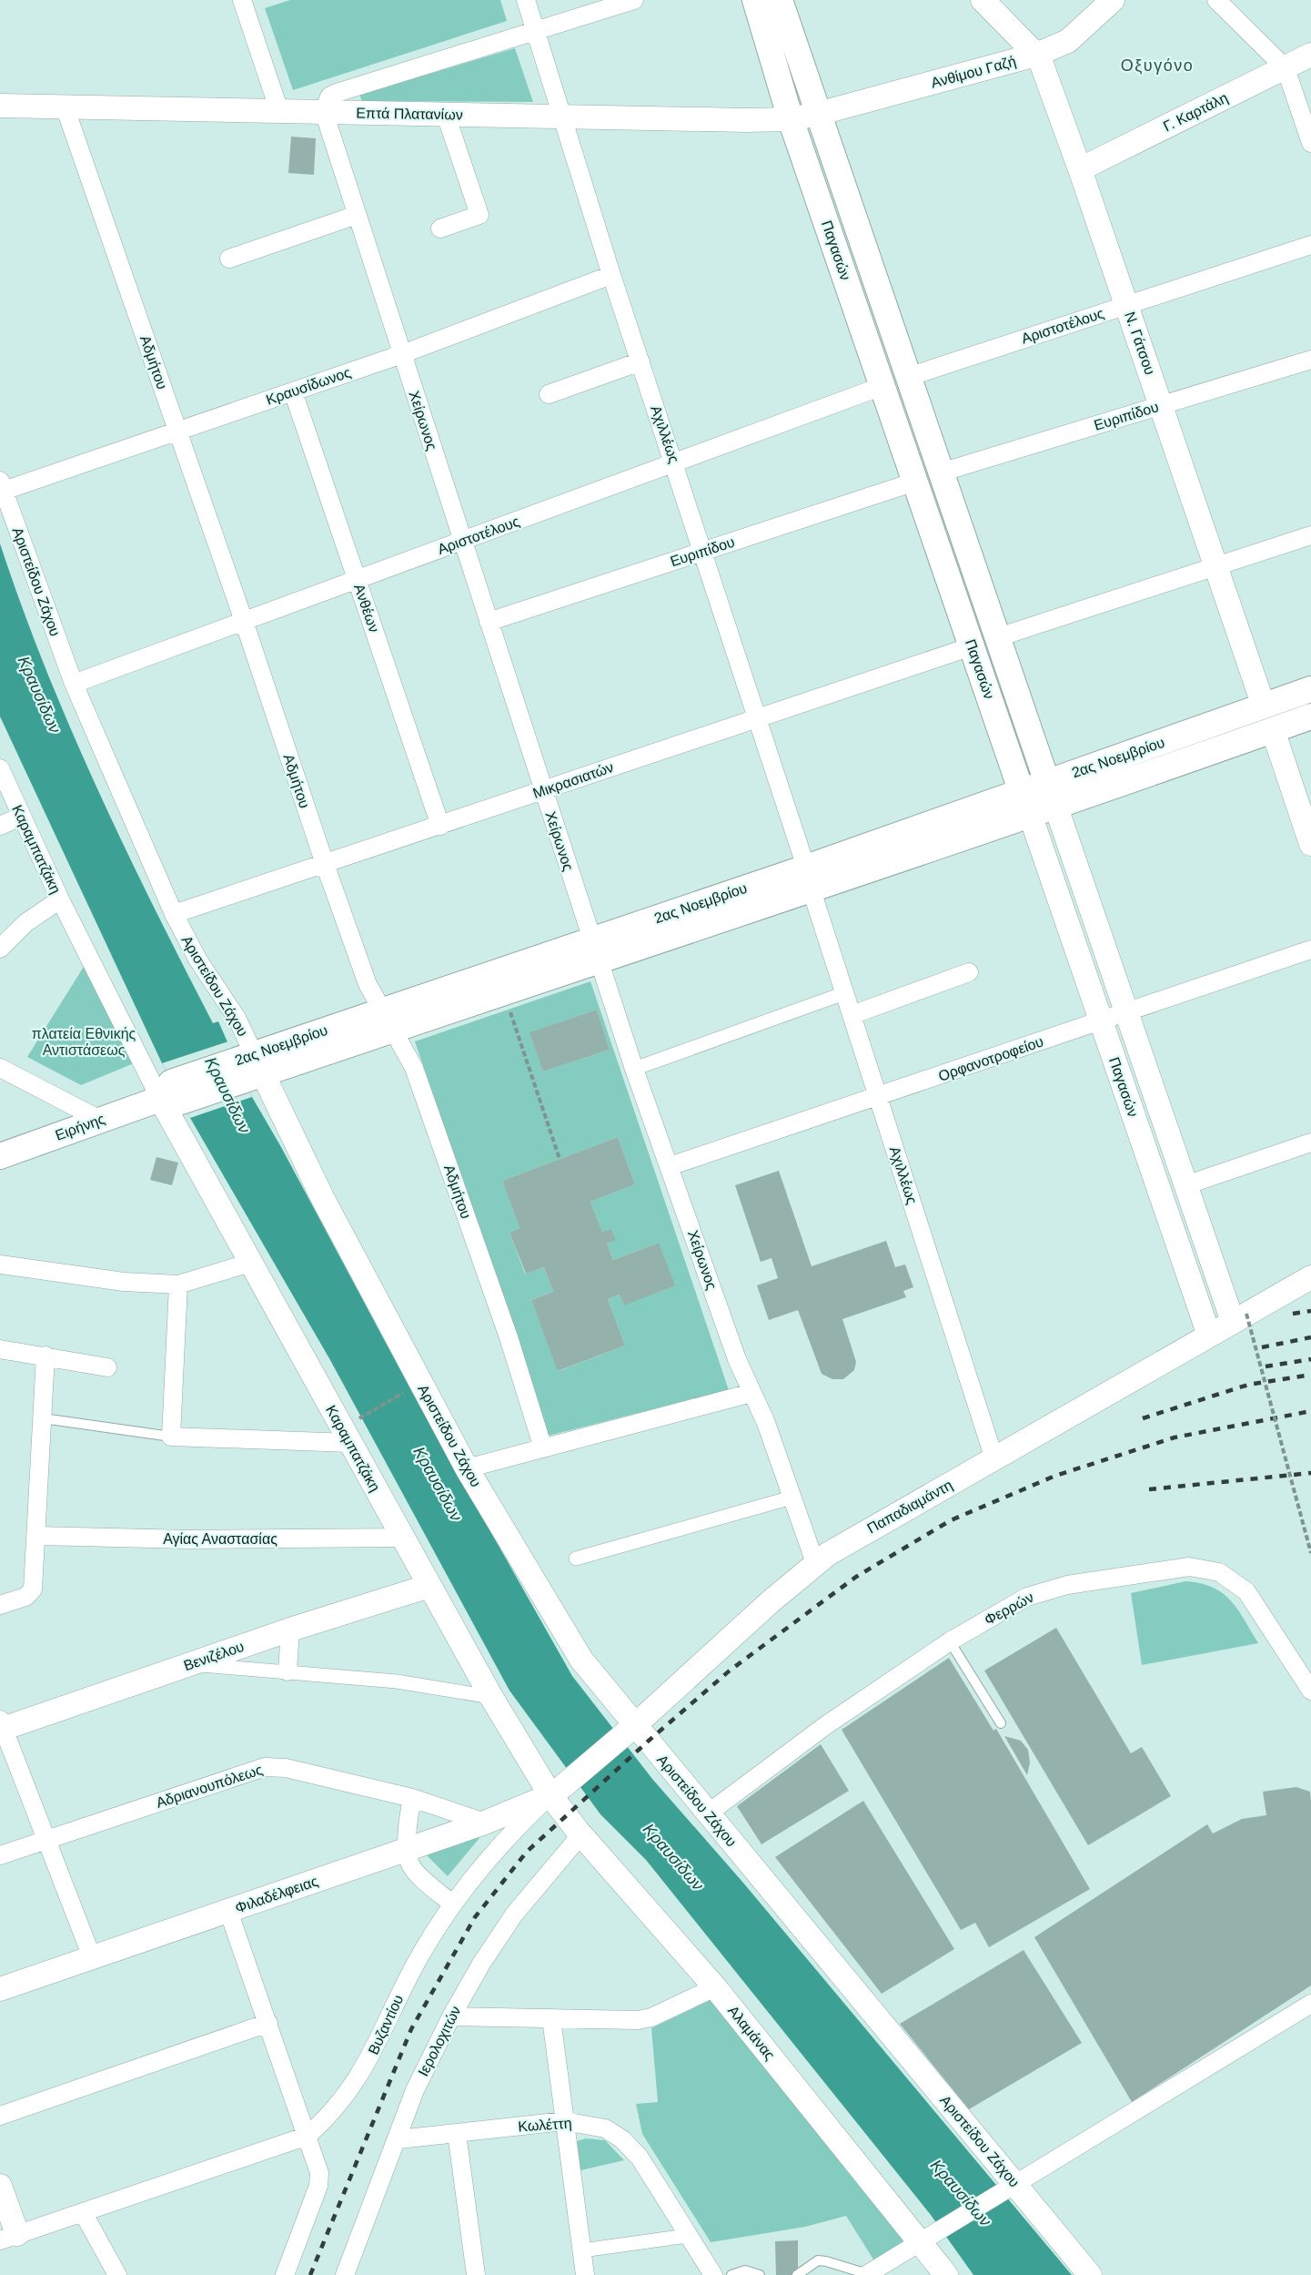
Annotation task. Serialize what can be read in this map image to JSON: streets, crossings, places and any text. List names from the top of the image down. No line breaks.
{"streets":{"main road":["Παγασών","2ας Νοεμβρίου","Ειρήνης"],"street":["Ανθίμου Γαζή","Γ. Καρτάλη","Επτά Πλατανίων","Αριστοτέλους","Ν. Γάτσου","Αδμήτου","Κραυσίδωνος","Ευριπίδου","Χείρωνος","Αχιλλέως","Αριστείδου Ζάχου","Ανθέων","Μικρασιατών","Καραμπατζάκη","Ορφανοτροφείου","Παπαδιαμάντη","Αγίας Αναστασίας","Φερρών","Βενιζέλου","Αδριανουπόλεως","Φιλαδέλφειας","Βυζαντίου","Αλαμάνας","Ιερολοχιτών","Κωλέττη"]},"crossings":[["Ανθίμου Γαζή","Επτά Πλατανίων"],["Ανθίμου Γαζή","Παγασών"],["Ανθίμου Γαζή","Ν. Γάτσου"],["Γ. Καρτάλη","Ν. Γάτσου"],["Επτά Πλατανίων","Παγασών"],["Επτά Πλατανίων","Αδμήτου"],["Επτά Πλατανίων","Χείρωνος"],["Επτά Πλατανίων","Αχιλλέως"],["Παγασών","Αριστοτέλους"],["Παγασών","Ευριπίδου"],["Παγασών","2ας Νοεμβρίου"],["Παγασών","Μικρασιατών"],["Παγασών","Ορφανοτροφείου"],["Παγασών","Παπαδιαμάντη"],["Αριστοτέλους","Ν. Γάτσου"],["Αριστοτέλους","Αδμήτου"],["Αριστοτέλους","Χείρωνος"],["Αριστοτέλους","Αχιλλέως"],["Αριστοτέλους","Αριστείδου Ζάχου"],["Αριστοτέλους","Ανθέων"],["Ν. Γάτσου","Ευριπίδου"],["Ν. Γάτσου","2ας Νοεμβρίου"],["Αδμήτου","Κραυσίδωνος"],["Αδμήτου","2ας Νοεμβρίου"],["Αδμήτου","Μικρασιατών"],["Κραυσίδωνος","Χείρωνος"],["Κραυσίδωνος","Αχιλλέως"],["Κραυσίδωνος","Αριστείδου Ζάχου"],["Κραυσίδωνος","Ανθέων"],["Ευριπίδου","Χείρωνος"],["Ευριπίδου","Αχιλλέως"],["Χείρωνος","2ας Νοεμβρίου"],["Χείρωνος","Μικρασιατών"],["Χείρωνος","Ορφανοτροφείου"],["Χείρωνος","Παπαδιαμάντη"],["Αχιλλέως","2ας Νοεμβρίου"],["Αχιλλέως","Μικρασιατών"],["Αχιλλέως","Ορφανοτροφείου"],["Αχιλλέως","Παπαδιαμάντη"],["Αριστείδου Ζάχου","2ας Νοεμβρίου"],["Αριστείδου Ζάχου","Μικρασιατών"],["Αριστείδου Ζάχου","Παπαδιαμάντη"],["Αριστείδου Ζάχου","Φερρών"],["Ανθέων","Μικρασιατών"],["2ας Νοεμβρίου","Καραμπατζάκη"],["2ας Νοεμβρίου","Ειρήνης"],["Καραμπατζάκη","Ειρήνης"],["Καραμπατζάκη","Παπαδιαμάντη"],["Καραμπατζάκη","Αγίας Αναστασίας"],["Καραμπατζάκη","Βενιζέλου"],["Καραμπατζάκη","Φιλαδέλφειας"],["Καραμπατζάκη","Βυζαντίου"],["Καραμπατζάκη","Αλαμάνας"],["Παπαδιαμάντη","Φιλαδέλφειας"],["Παπαδιαμάντη","Βυζαντίου"],["Παπαδιαμάντη","Αλαμάνας"],["Αδριανουπόλεως","Φιλαδέλφειας"],["Φιλαδέλφειας","Βυζαντίου"],["Φιλαδέλφειας","Αλαμάνας"],["Βυζαντίου","Αλαμάνας"],["Αλαμάνας","Ιερολοχιτών"],["Ιερολοχιτών","Κωλέττη"]],"districts":["Οξυγόνο"],"water":["Κραυσίδων"],"parks":["πλατεία Εθνικής Αντιστάσεως"]}
